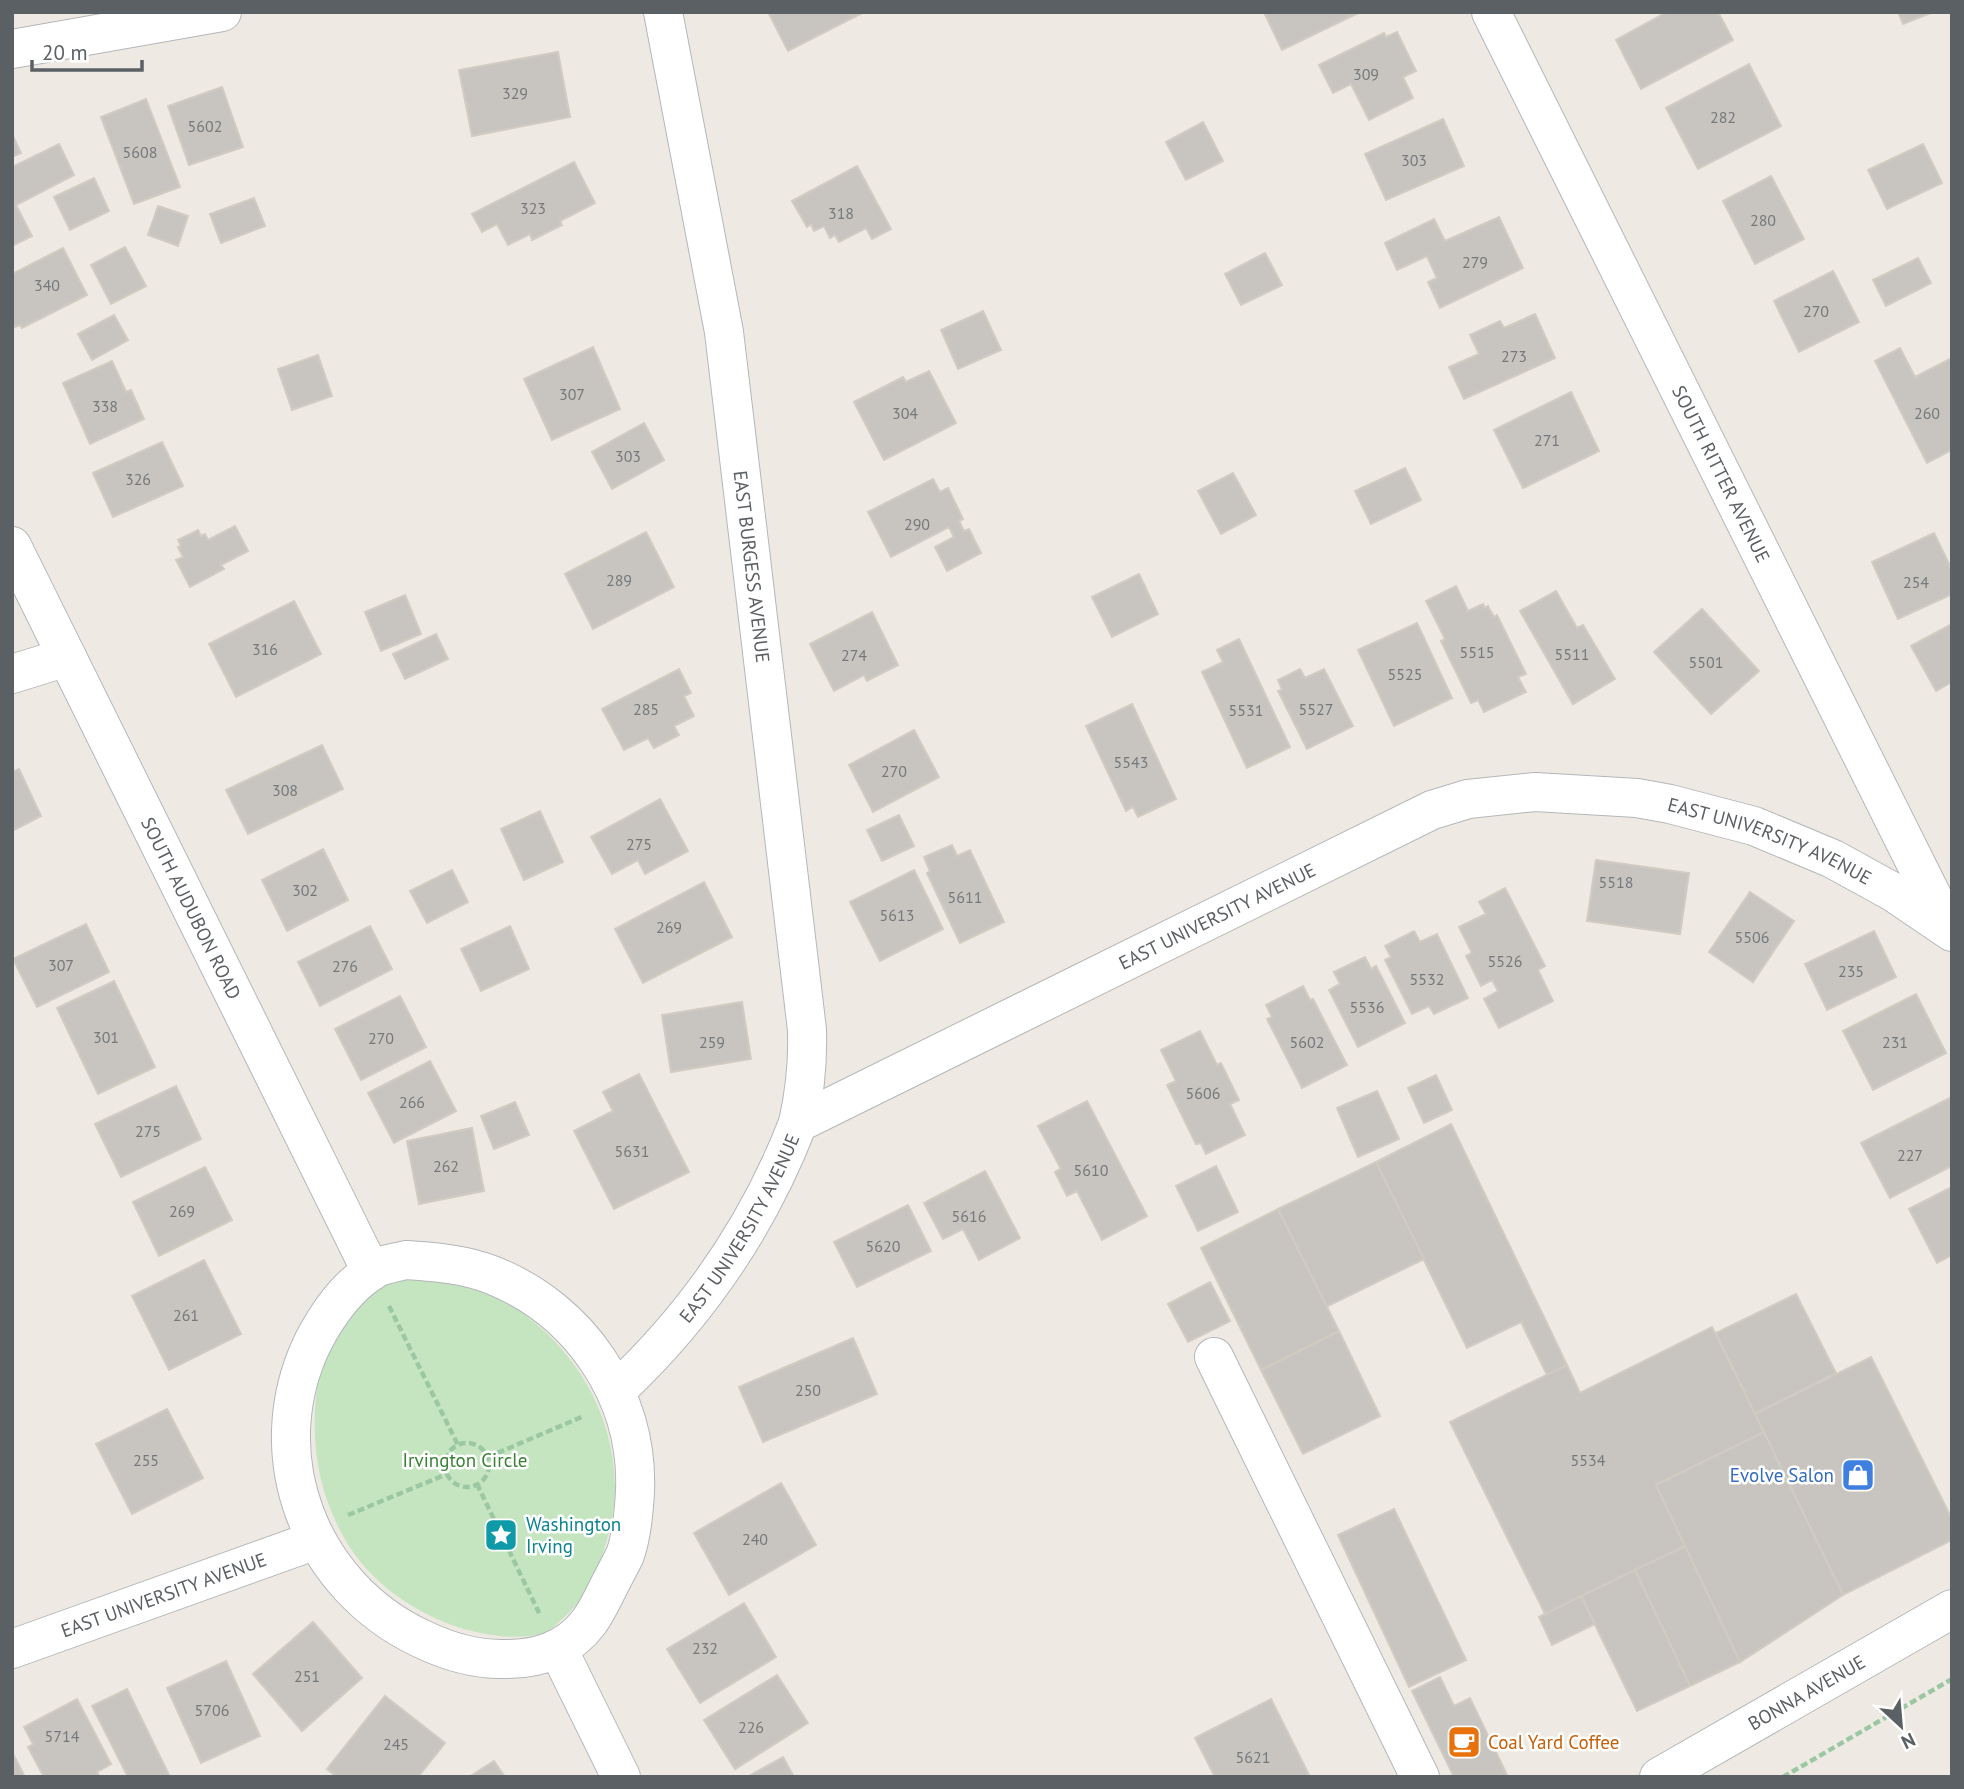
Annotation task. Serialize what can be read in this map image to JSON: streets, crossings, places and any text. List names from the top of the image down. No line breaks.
{"streets":{"street":["SOUTH RITTER AVENUE","EAST BURGESS AVENUE","EAST UNIVERSITY AVENUE","SOUTH AUDUBON ROAD","BONNA AVENUE"]},"crossings":[["SOUTH RITTER AVENUE","EAST UNIVERSITY AVENUE"],["EAST BURGESS AVENUE","EAST UNIVERSITY AVENUE"]],"parks":["Irvington Circle"],"places":{"shop":["Evolve Salon"],"place":["Washington Irving"],"cafe":["Coal Yard Coffee"]},"house_numbers":["309","329","282","5602","5608","303","323","318","280","279","340","270","273","307","338","304","260","271","303","326","290","289","254","316","5515","5511","274","5501","5525","285","5527","5531","5543","270","308","275","5518","302","5611","5613","269","5506","5526","307","276","235","5532","5536","301","270","259","5602","231","5606","266","275","5631","227","262","5610","269","5616","5620","261","250","255","5534","240","232","251","5706","226","5714","245","5621"],"scale_bar":"20 m","north":"bottom right"}
